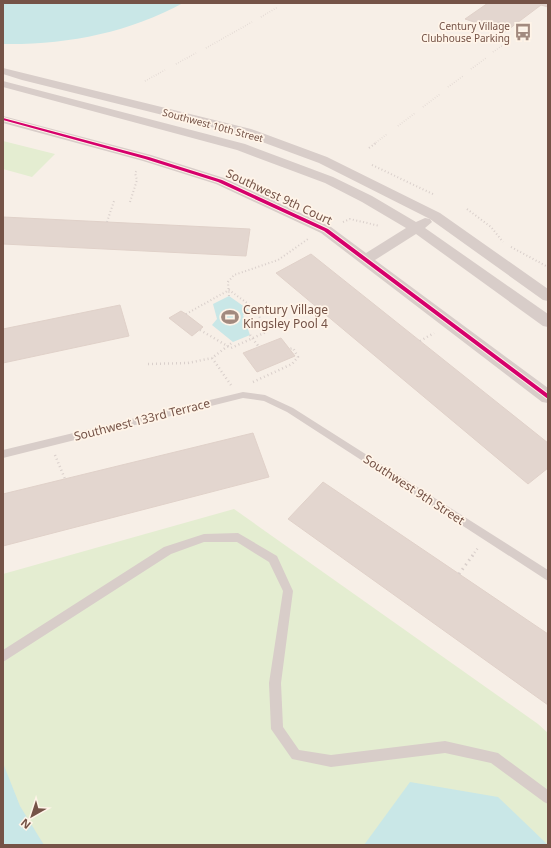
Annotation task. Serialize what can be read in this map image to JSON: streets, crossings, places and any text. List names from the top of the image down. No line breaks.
{"streets":{"street":["Southwest 10th Street","Southwest 9th Court"],"lane":["Southwest 133rd Terrace","Southwest 9th Street"]},"crossings":[["Southwest 133rd Terrace","Southwest 9th Street"]],"places":{"bus stop":["Century Village Clubhouse Parking"],"sports":["Century Village Kingsley Pool 4"]},"north":"bottom left"}
